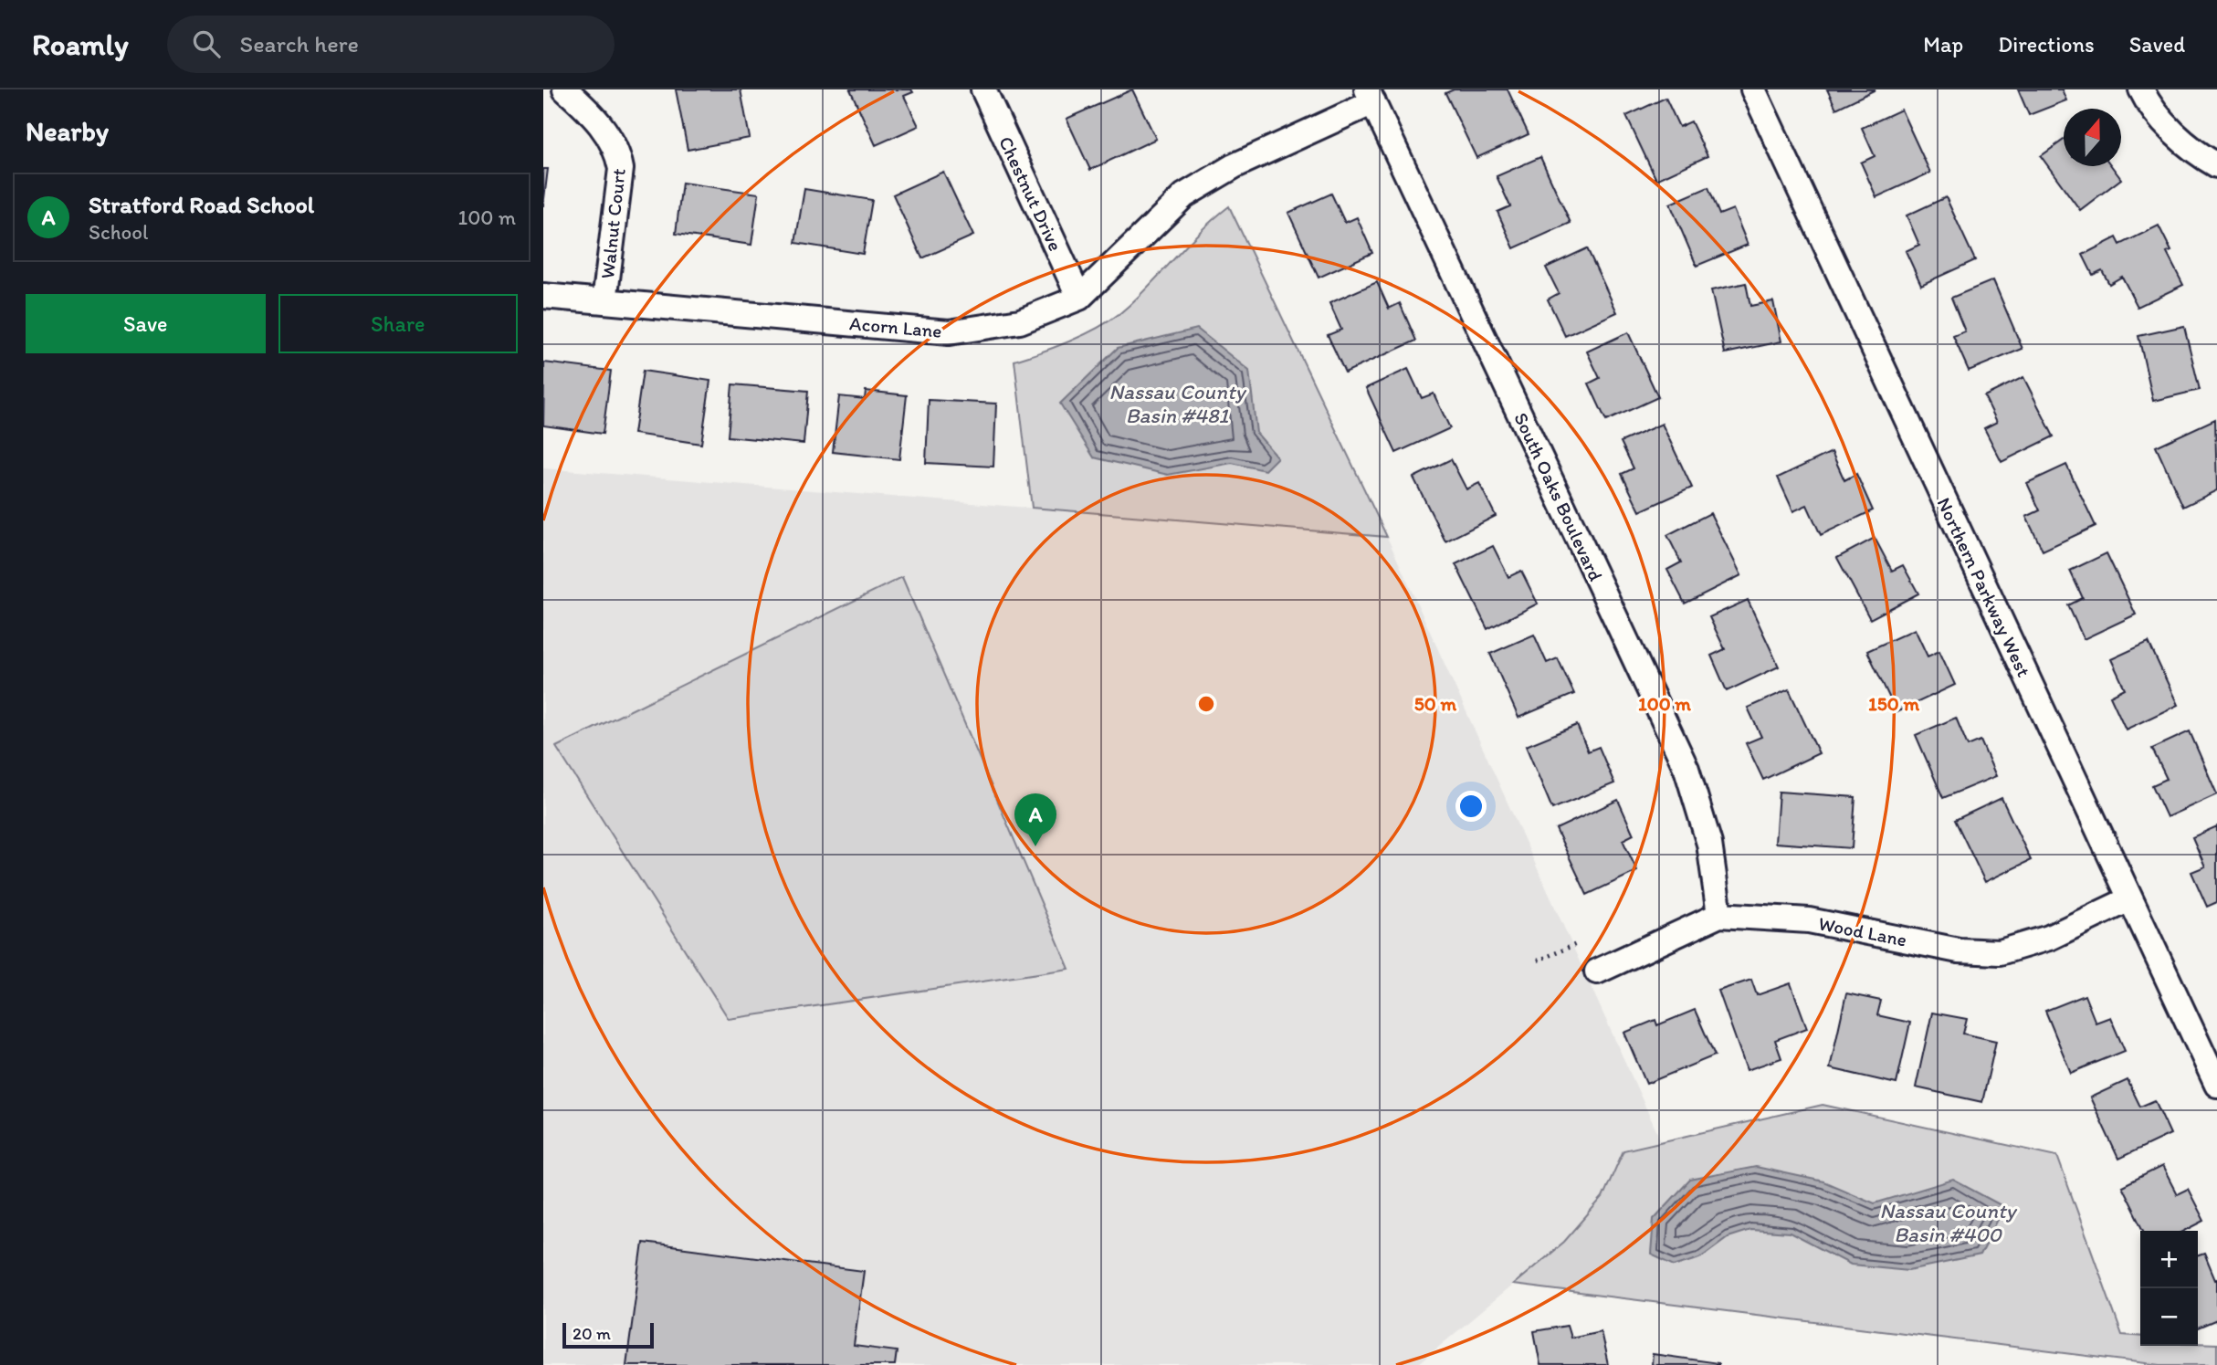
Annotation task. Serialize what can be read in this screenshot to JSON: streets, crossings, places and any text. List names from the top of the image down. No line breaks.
{"streets":{"street":["Chestnut Drive","Walnut Court","Acorn Lane","South Oaks Boulevard","Northern Parkway West","Wood Lane"]},"crossings":[["Chestnut Drive","Acorn Lane"],["Walnut Court","Acorn Lane"],["Acorn Lane","South Oaks Boulevard"],["South Oaks Boulevard","Wood Lane"],["Northern Parkway West","Wood Lane"]],"water":["Nassau County Basin #481","Nassau County Basin #400"],"scale_bar":"20 m","north":"top","page":{"header":"Roamly","search":"Search here","nav":["Map","Directions","Saved"],"heading":"Nearby","list":[{"mark":"A","name":"Stratford Road School","note":"School","value":"100 m"}],"buttons":["Save","Share"],"pins":"A","map_buttons":["+","−"],"scale":"20 m"},"rings":["50 m","100 m","150 m"]}
